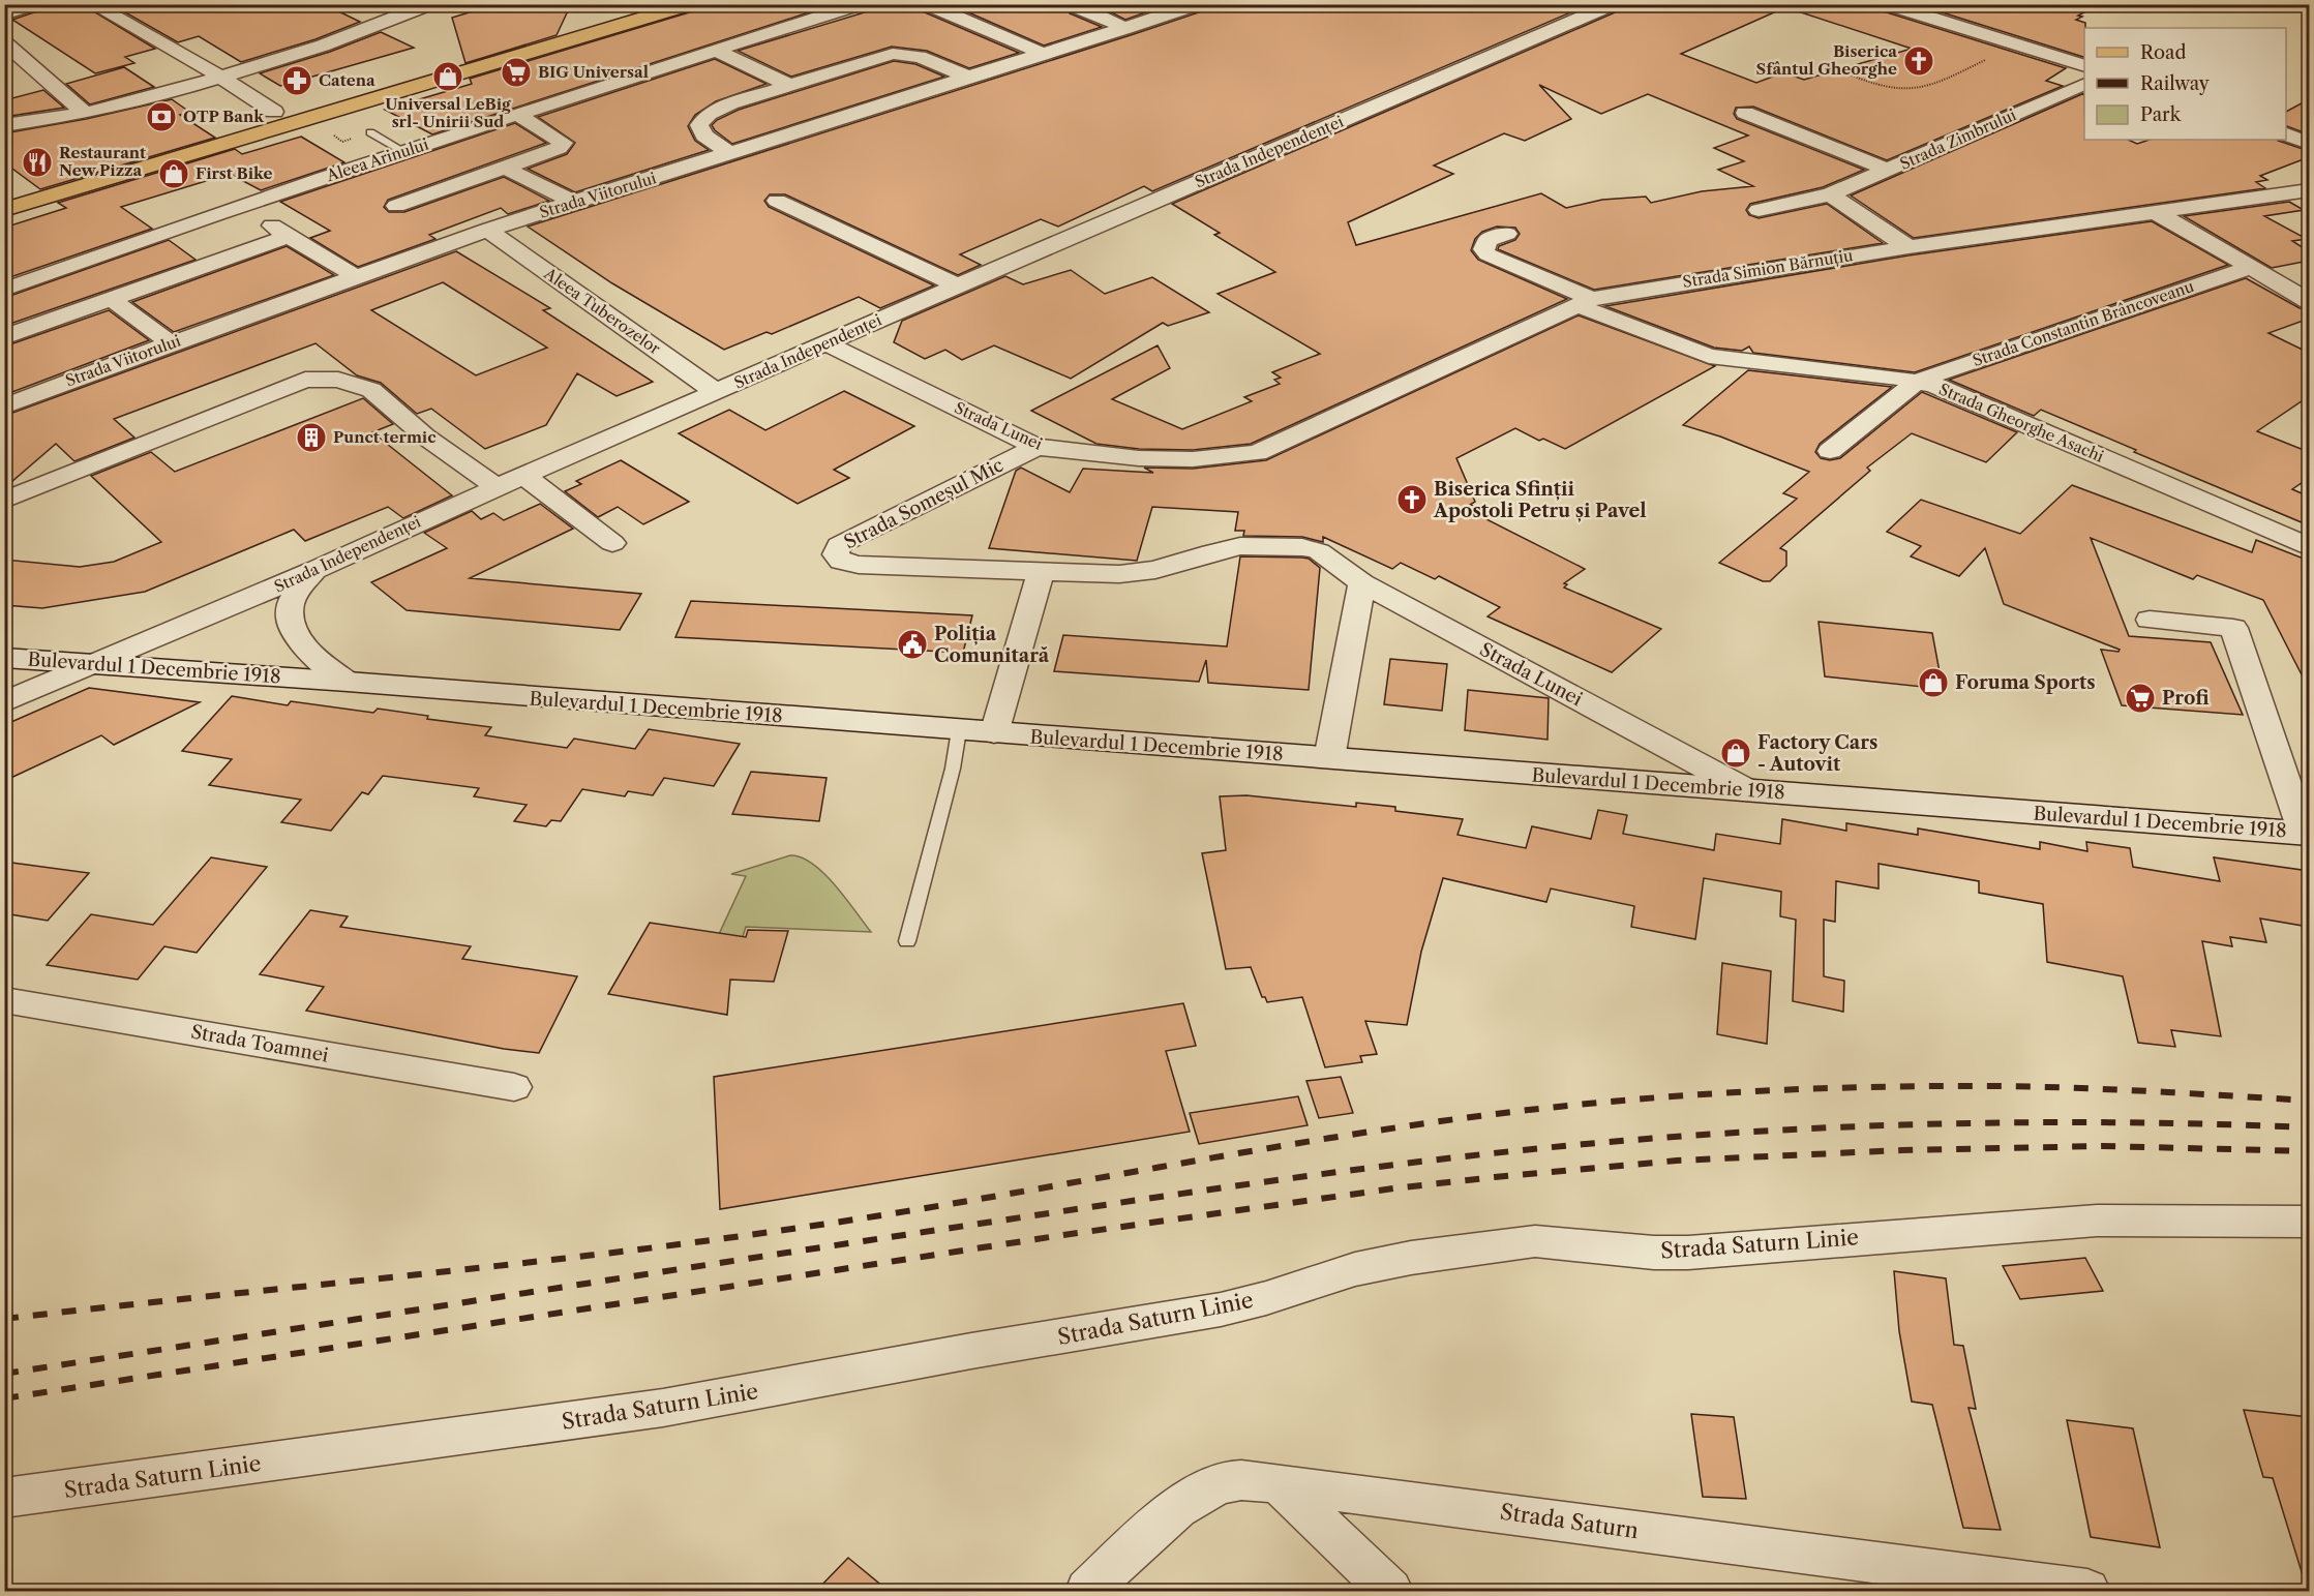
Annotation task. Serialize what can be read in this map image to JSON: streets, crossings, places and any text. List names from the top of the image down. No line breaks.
{"streets":{"main road":["Bulevardul 1 Decembrie 1918"],"street":["Strada Zimbrului","Strada Independenței","Aleea Arinului","Strada Viitorului","Strada Simion Bărnuțiu","Aleea Tuberozelor","Strada Constantin Brâncoveanu","Strada Gheorghe Asachi","Strada Lunei","Strada Someșul Mic","Strada Toamnei","Strada Saturn Linie","Strada Saturn"]},"crossings":[["Strada Independenței","Aleea Tuberozelor"],["Strada Independenței","Strada Lunei"],["Strada Independenței","Bulevardul 1 Decembrie 1918"],["Strada Viitorului","Aleea Tuberozelor"],["Strada Simion Bărnuțiu","Strada Gheorghe Asachi"],["Strada Simion Bărnuțiu","Strada Lunei"],["Strada Constantin Brâncoveanu","Strada Gheorghe Asachi"],["Strada Lunei","Strada Someșul Mic"],["Strada Lunei","Bulevardul 1 Decembrie 1918"]],"places":{"church":["Biserica Sfântul Gheorghe","Biserica Sfinții Apostoli Petru și Pavel"],"supermarket":["BIG Universal","Profi"],"shop":["Universal LeBig srl- Unirii Sud","First Bike","Foruma Sports","Factory Cars - Autovit"],"pharmacy":["Catena"],"bank":["OTP Bank"],"restaurant":["Restaurant New Pizza"],"building":["Punct termic"],"public building":["Poliția Comunitară"]},"legend":["Road","Railway","Park"]}
